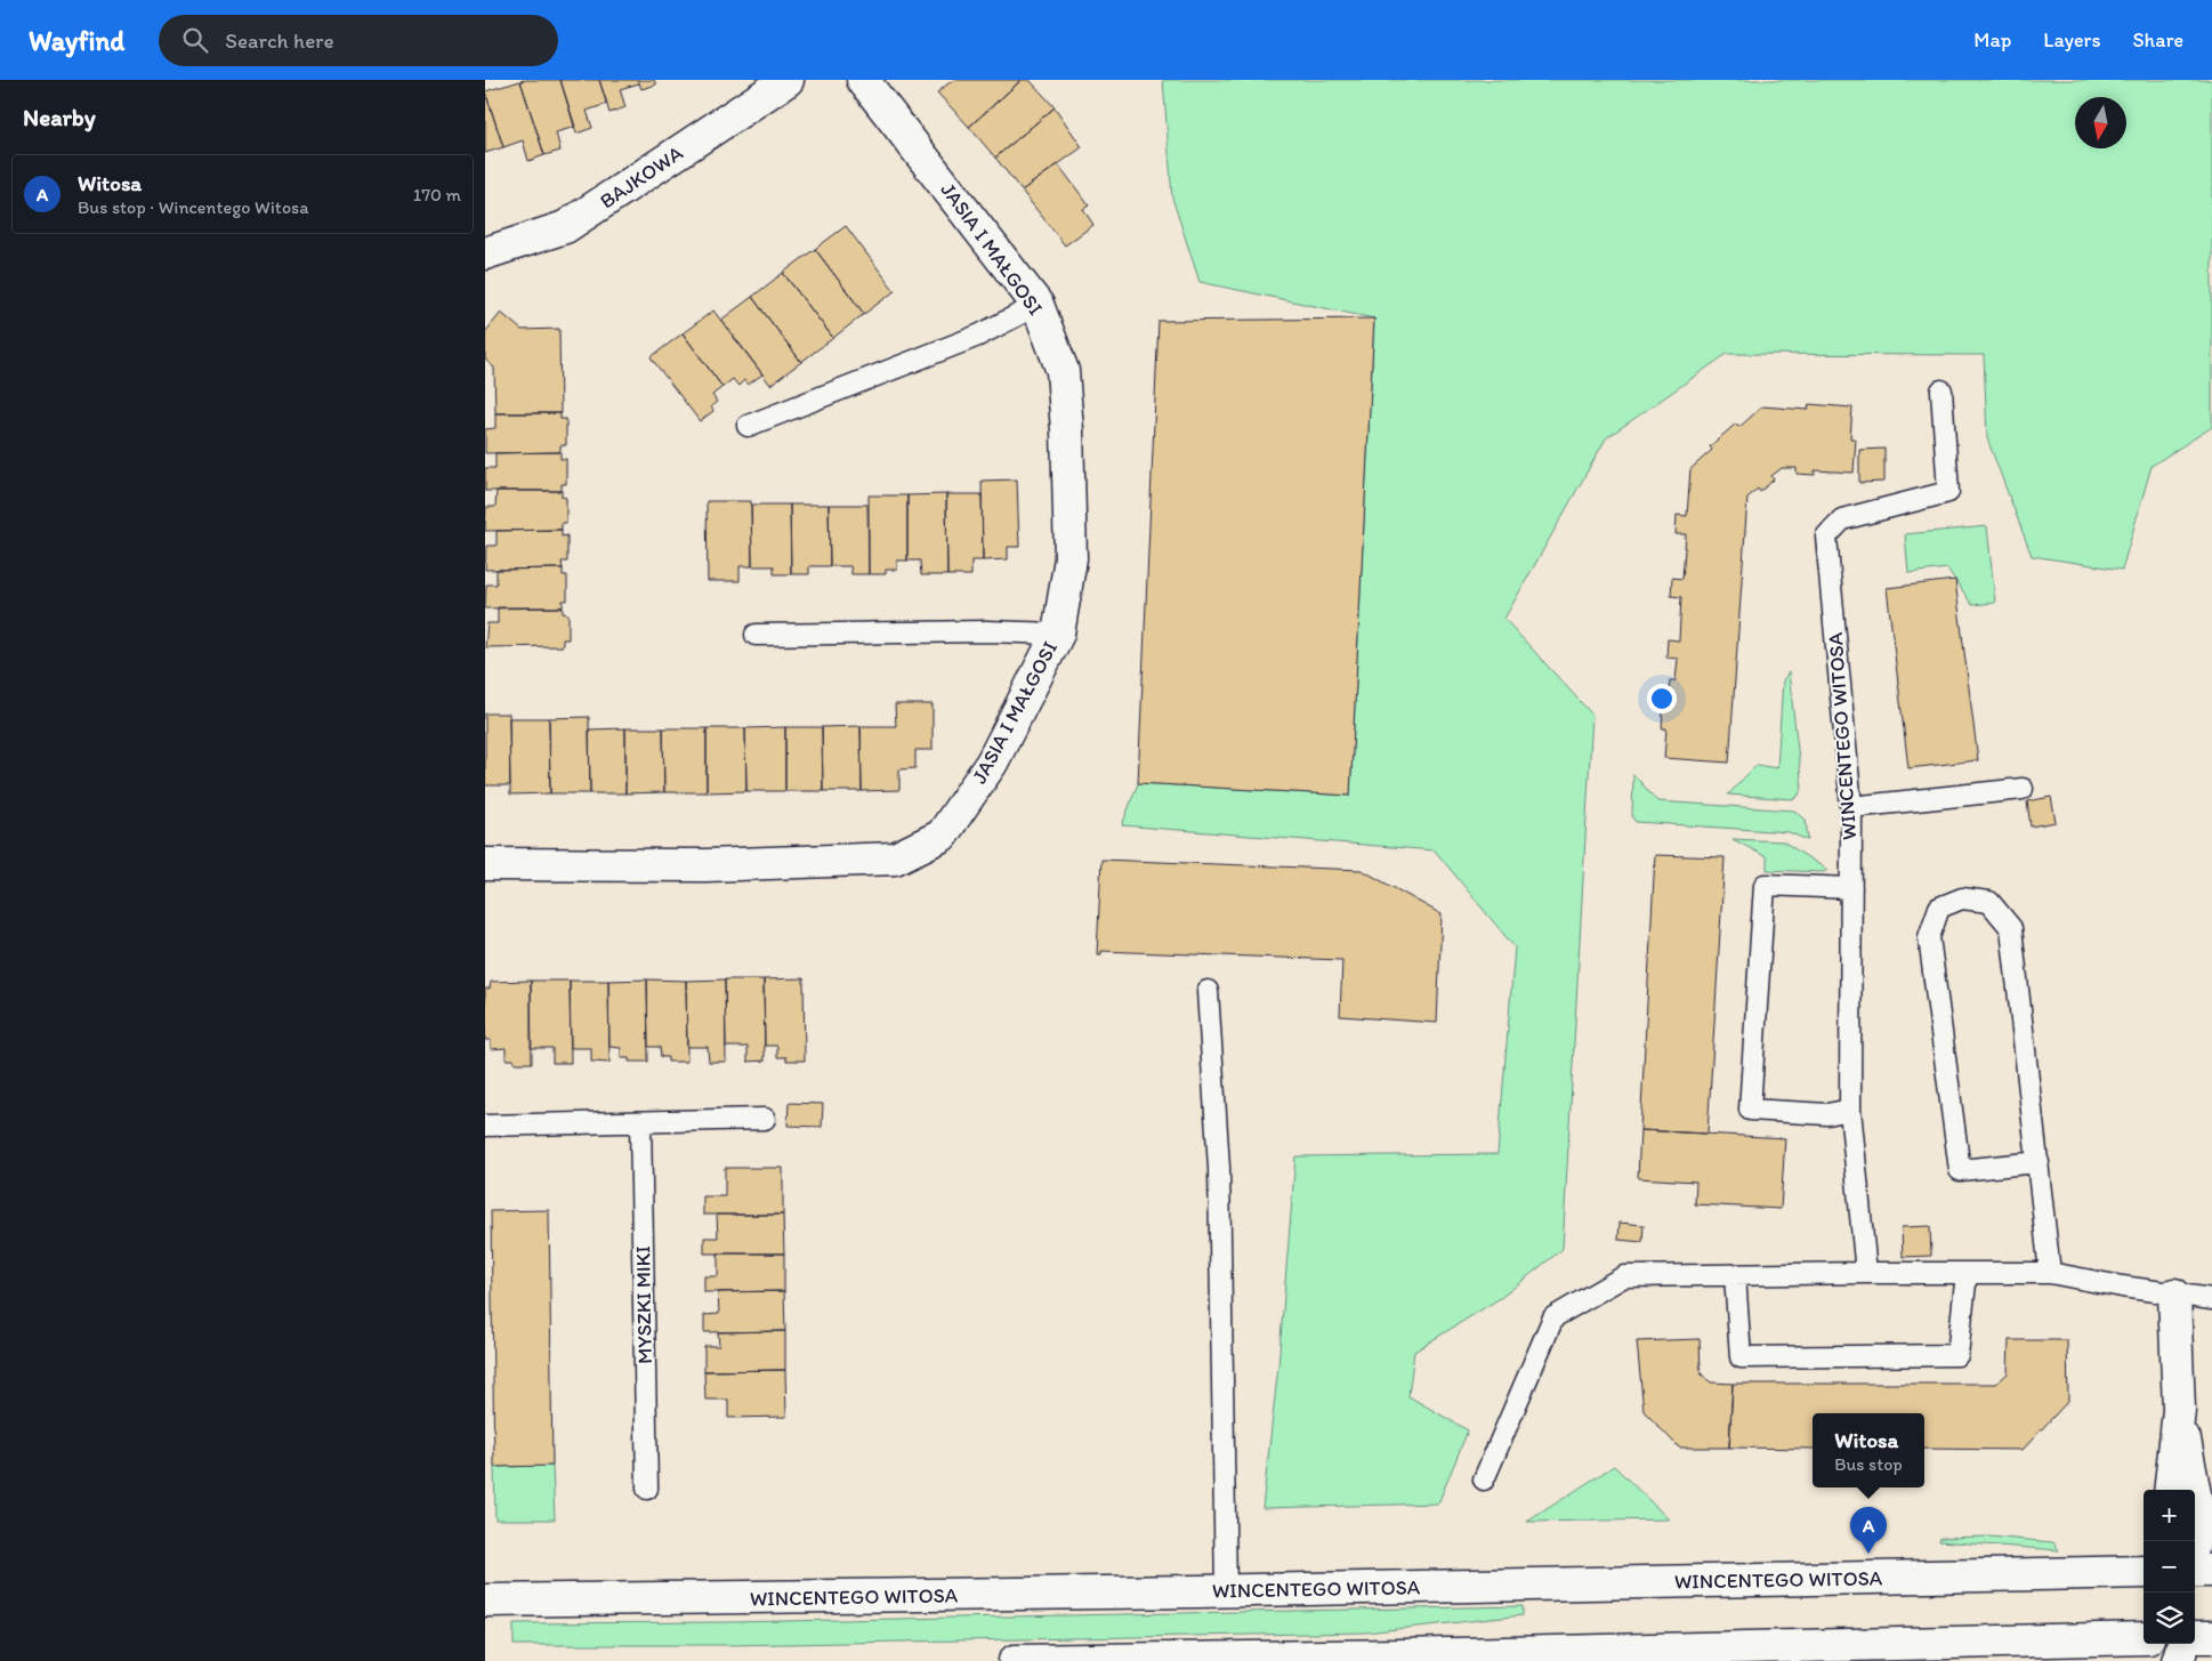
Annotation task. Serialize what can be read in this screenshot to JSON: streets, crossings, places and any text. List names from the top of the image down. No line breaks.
{"streets":{"main road":["BAJKOWA","JASIA I MAŁGOSI","WINCENTEGO WITOSA"],"lane":["MYSZKI MIKI"]},"north":"bottom","page":{"header":"Wayfind","search":"Search here","nav":["Map","Layers","Share"],"heading":"Nearby","list":[{"mark":"A","name":"Witosa","note":"Bus stop · Wincentego Witosa","value":"170 m"}],"popup":["Witosa","Bus stop"],"map_buttons":["+","−"],"pins":"A"}}
